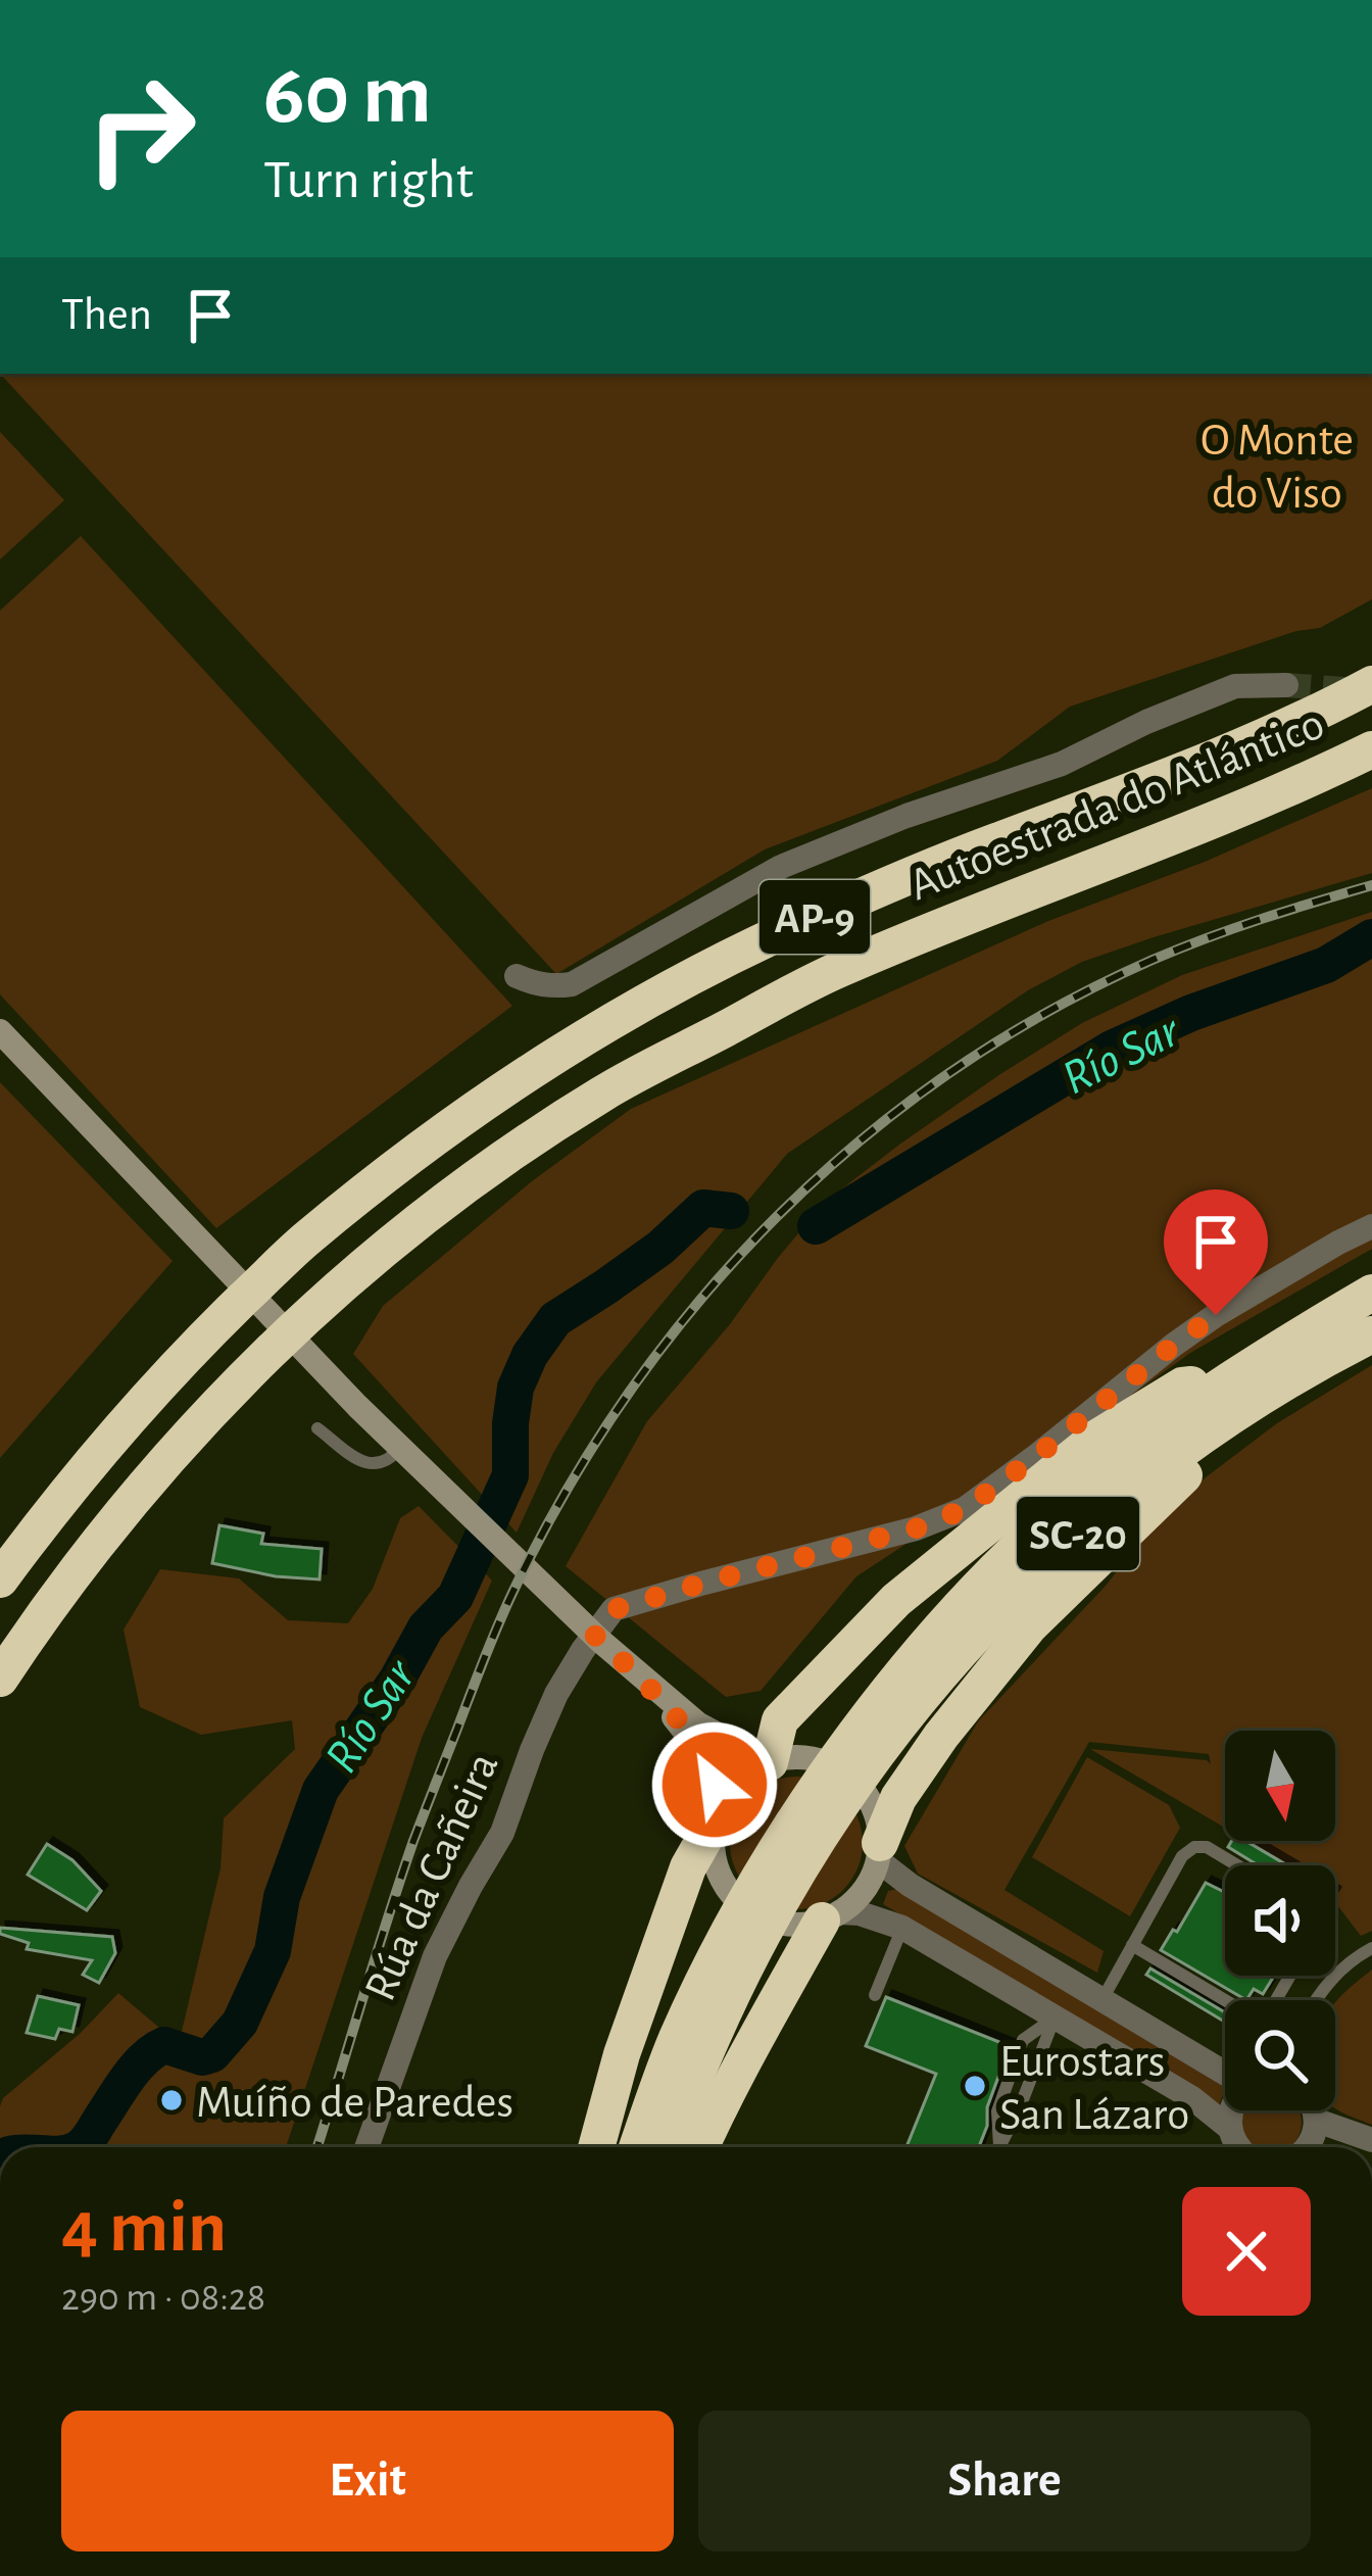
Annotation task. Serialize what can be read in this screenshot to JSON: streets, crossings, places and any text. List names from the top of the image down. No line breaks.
{"streets":{"highway":["Autoestrada do Atlántico","AP-9","SC-20"],"street":["Rúa da Cañeira"]},"water":["Río Sar"],"parks":["O Monte do Viso"],"places":["Eurostars San Lázaro","Muíño de Paredes"],"north":"bottom","page":{"turn":["60 m","Turn right"],"then":"Then","heading":["4 min","290 m · 08:28"],"buttons":["Exit","Share"]}}
